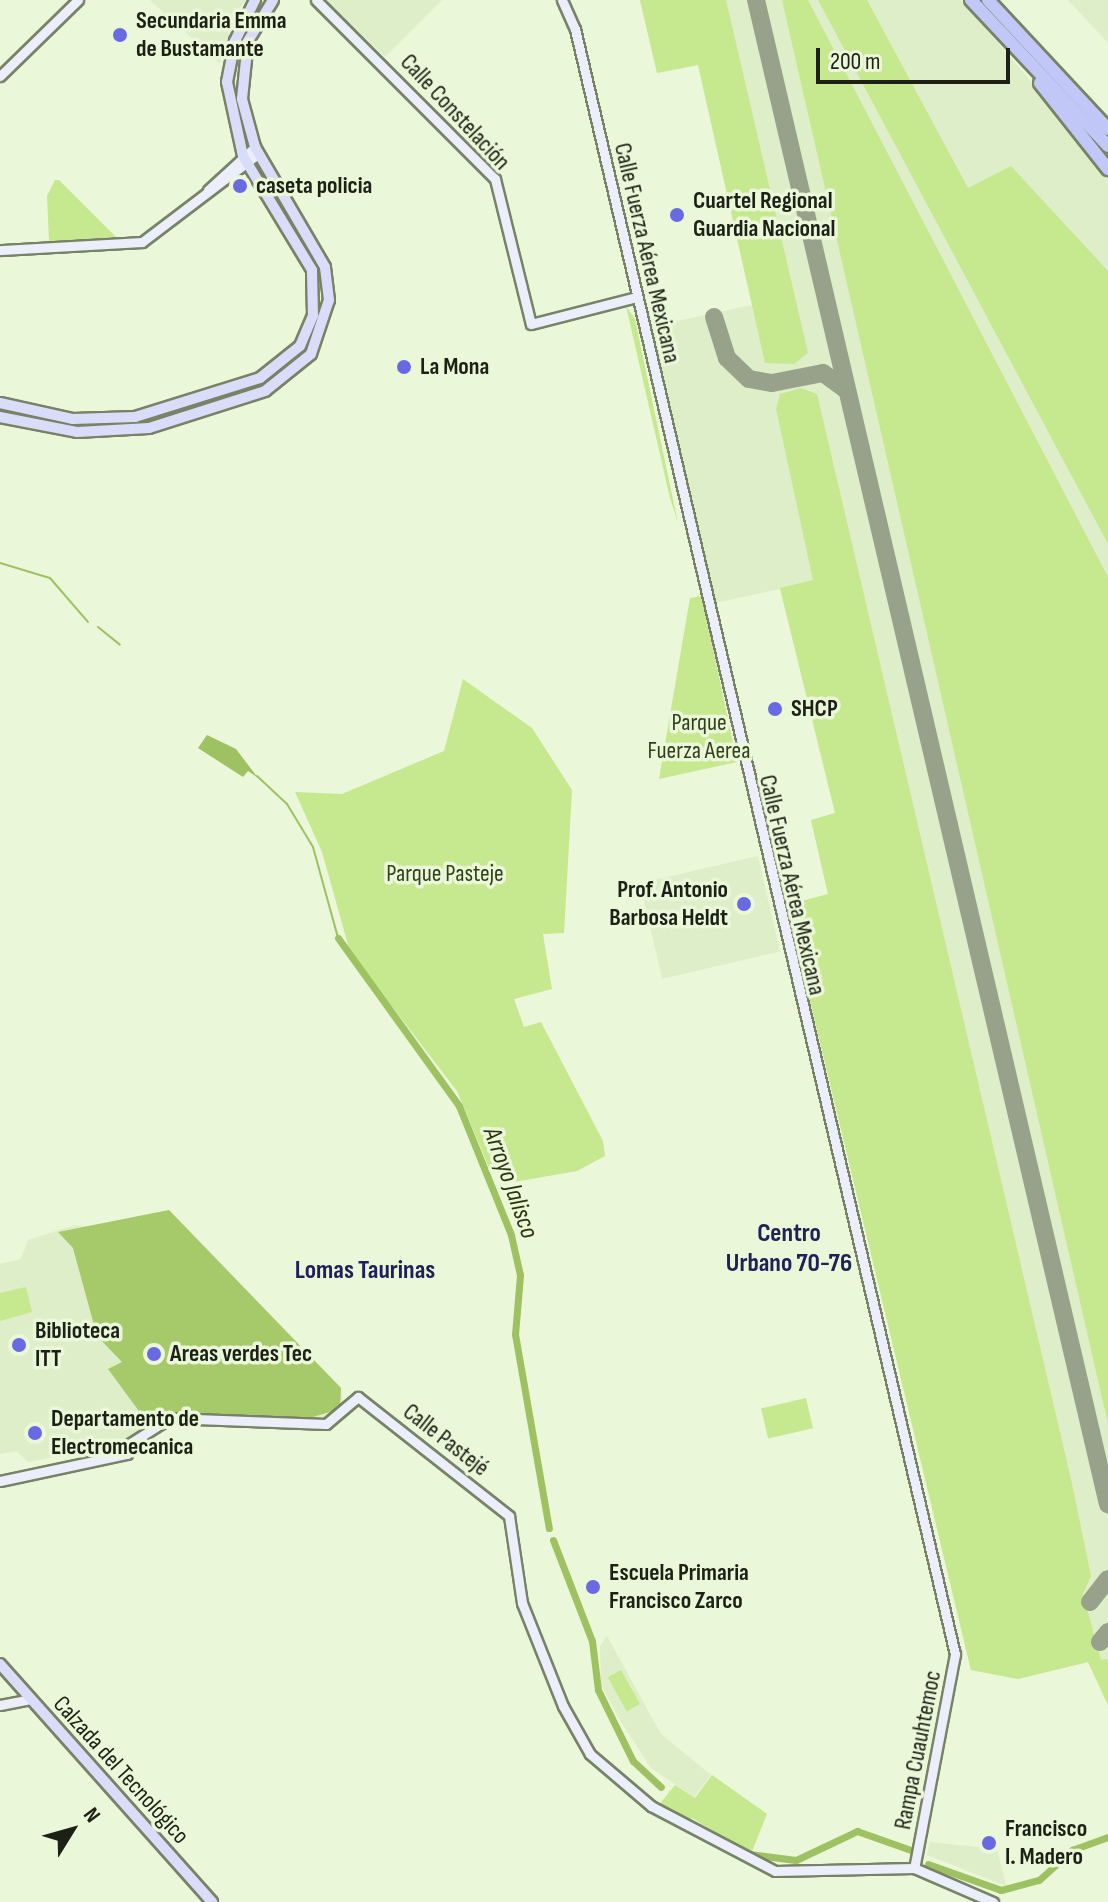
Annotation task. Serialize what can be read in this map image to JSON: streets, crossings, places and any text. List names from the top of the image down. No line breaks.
{"streets":{"main road":["Calle Constelación","Calle Fuerza Aérea Mexicana","Calle Pastejé","Rampa Cuauhtemoc","Calzada del Tecnológico"]},"crossings":[["Calle Constelación","Calle Fuerza Aérea Mexicana"],["Calle Fuerza Aérea Mexicana","Rampa Cuauhtemoc"],["Calle Pastejé","Rampa Cuauhtemoc"]],"districts":["Centro Urbano 70-76","Lomas Taurinas"],"water":["Arroyo Jalisco"],"parks":["Parque Fuerza Aerea","Parque Pasteje"],"places":["Secundaria Emma de Bustamante","caseta policia","Cuartel Regional Guardia Nacional","La Mona","SHCP","Prof. Antonio Barbosa Heldt","Biblioteca ITT","Areas verdes Tec","Departamento de Electromecanica","Escuela Primaria Francisco Zarco","Francisco I. Madero"],"scale_bar":"200 m","north":"top right"}
